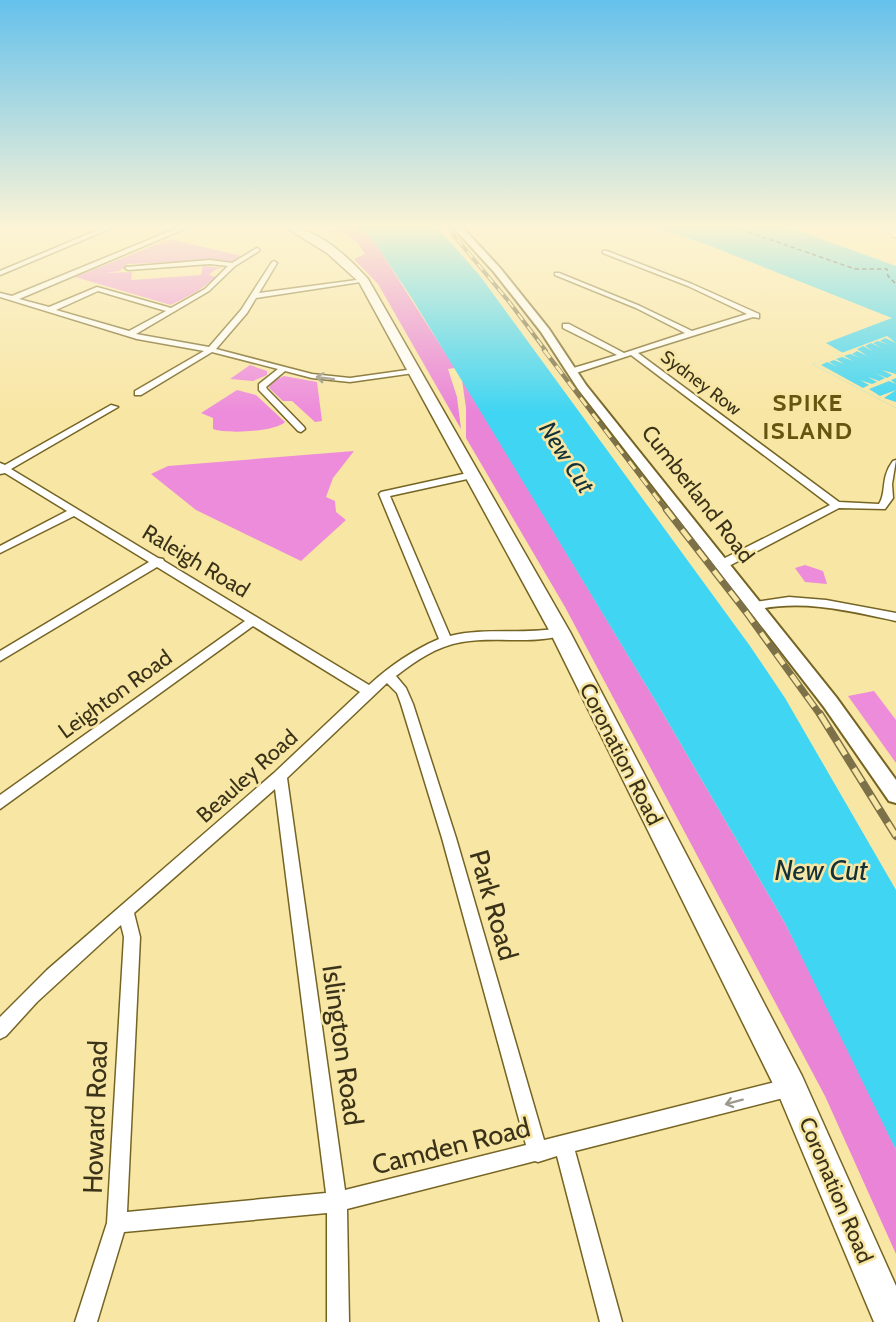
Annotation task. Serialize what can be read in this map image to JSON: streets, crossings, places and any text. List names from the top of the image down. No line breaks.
{"streets":{"highway":["Coronation Road"],"street":["Sydney Row","Cumberland Road","Raleigh Road","Leighton Road","Beauley Road","Park Road","Islington Road","Howard Road","Camden Road"]},"crossings":[["Raleigh Road","Leighton Road"],["Raleigh Road","Beauley Road"],["Coronation Road","Beauley Road"],["Coronation Road","Camden Road"],["Beauley Road","Park Road"],["Beauley Road","Islington Road"],["Beauley Road","Howard Road"],["Park Road","Camden Road"],["Islington Road","Camden Road"],["Howard Road","Camden Road"]],"districts":["SPIKE ISLAND"],"water":["New Cut"]}
